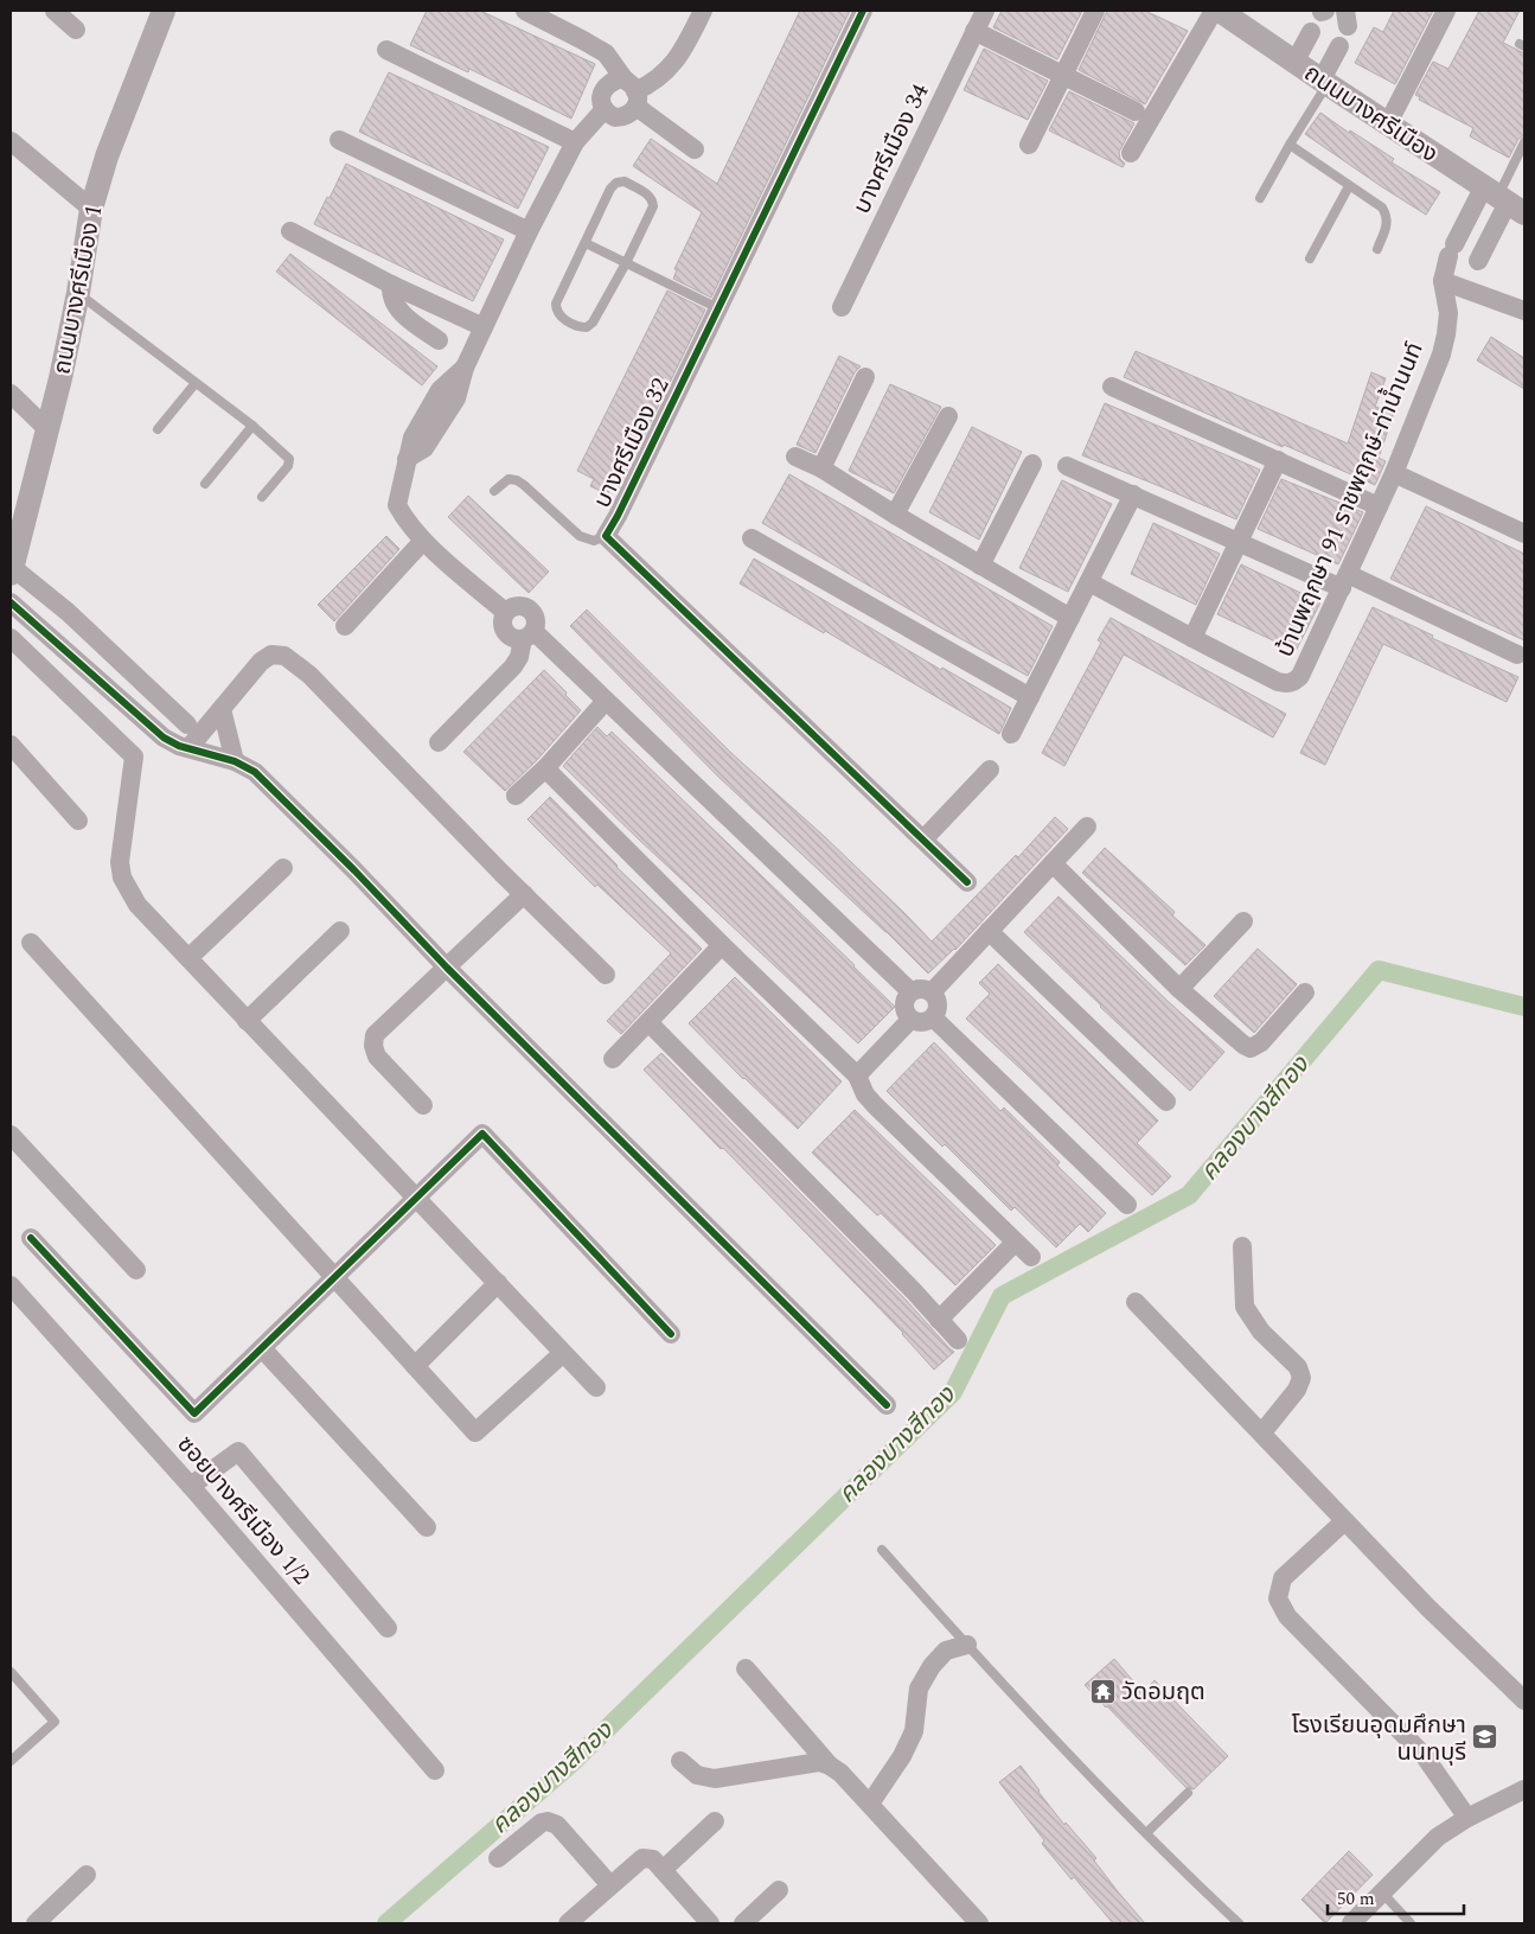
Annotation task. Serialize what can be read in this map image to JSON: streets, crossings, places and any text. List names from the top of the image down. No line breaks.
{"streets":{"street":["ถนนบางศรีเมือง","บางศรีเมือง 34","ถนนบางศรีเมือง 1","บางศรีเมือง 32","บ้านพฤกษา 91 ราชพฤกษ์-ท่าน้ำนนท์","ซอยบางศรีเมือง 1/2"]},"crossings":[["ถนนบางศรีเมือง","บ้านพฤกษา 91 ราชพฤกษ์-ท่าน้ำนนท์"]],"water":["คลองบางสีทอง"],"places":{"temple":["วัดอมฤต"],"school or university":["โรงเรียนอุดมศึกษา นนทบุรี"]},"scale_bar":"50 m"}
